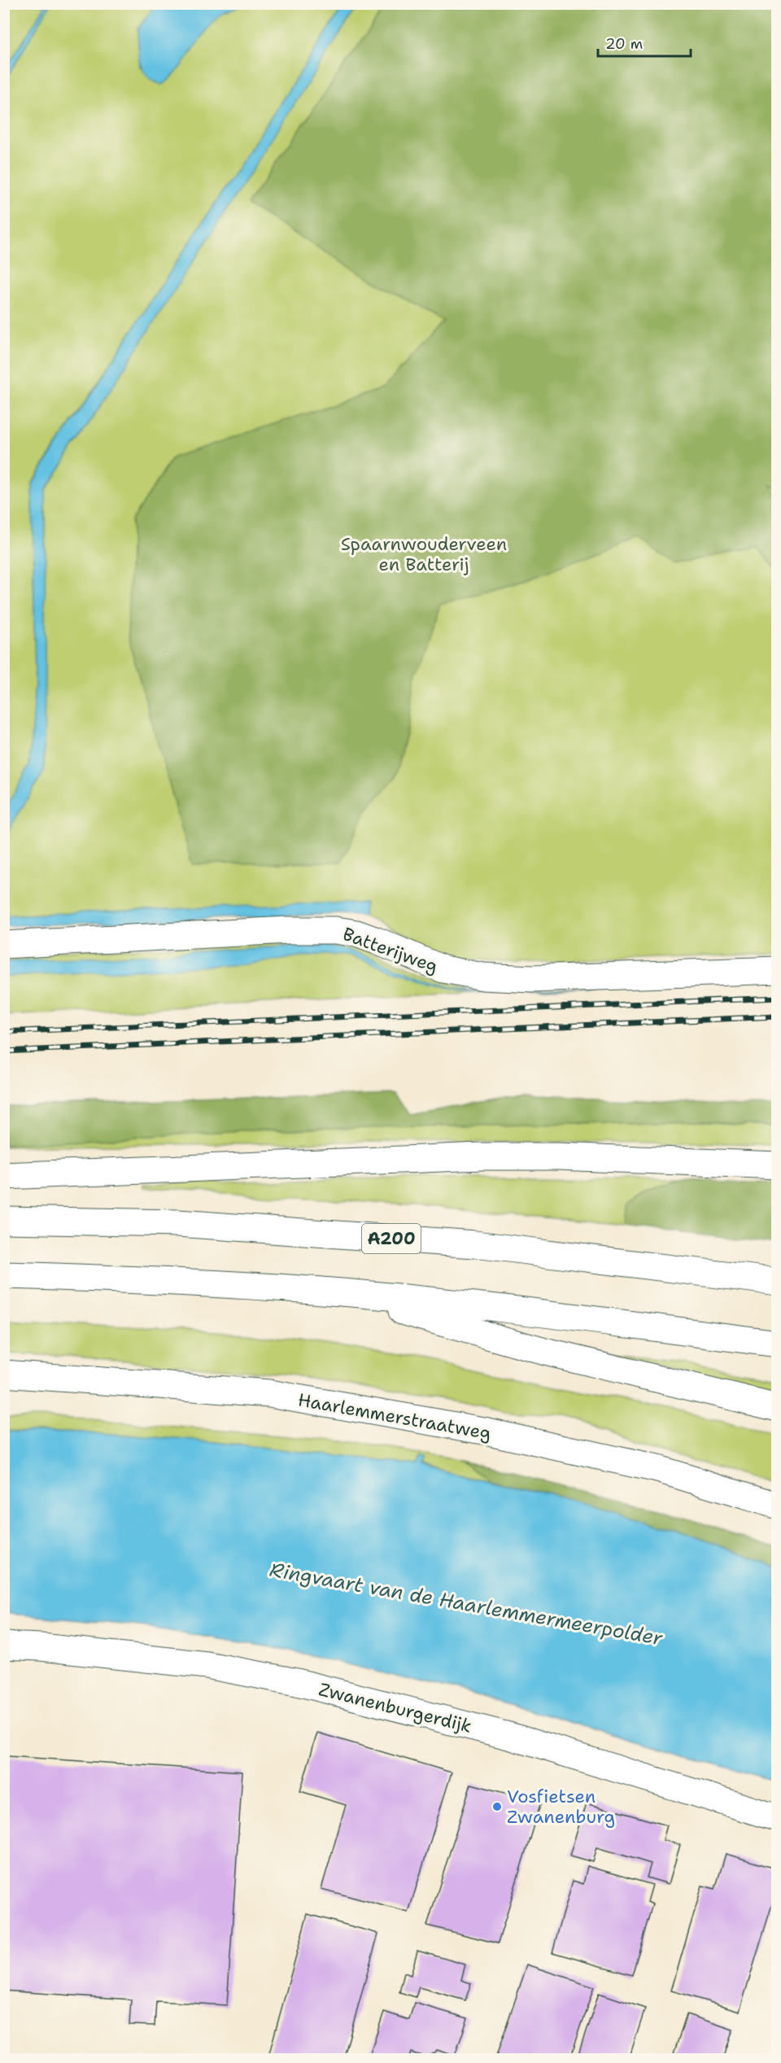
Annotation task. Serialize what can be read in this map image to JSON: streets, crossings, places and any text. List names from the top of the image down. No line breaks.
{"streets":{"main road":["Batterijweg","A200","Haarlemmerstraatweg","Zwanenburgerdijk"]},"water":["Ringvaart van de Haarlemmermeerpolder"],"parks":["Spaarnwouderveen en Batterij"],"places":["Vosfietsen Zwanenburg"],"scale_bar":"20 m"}
